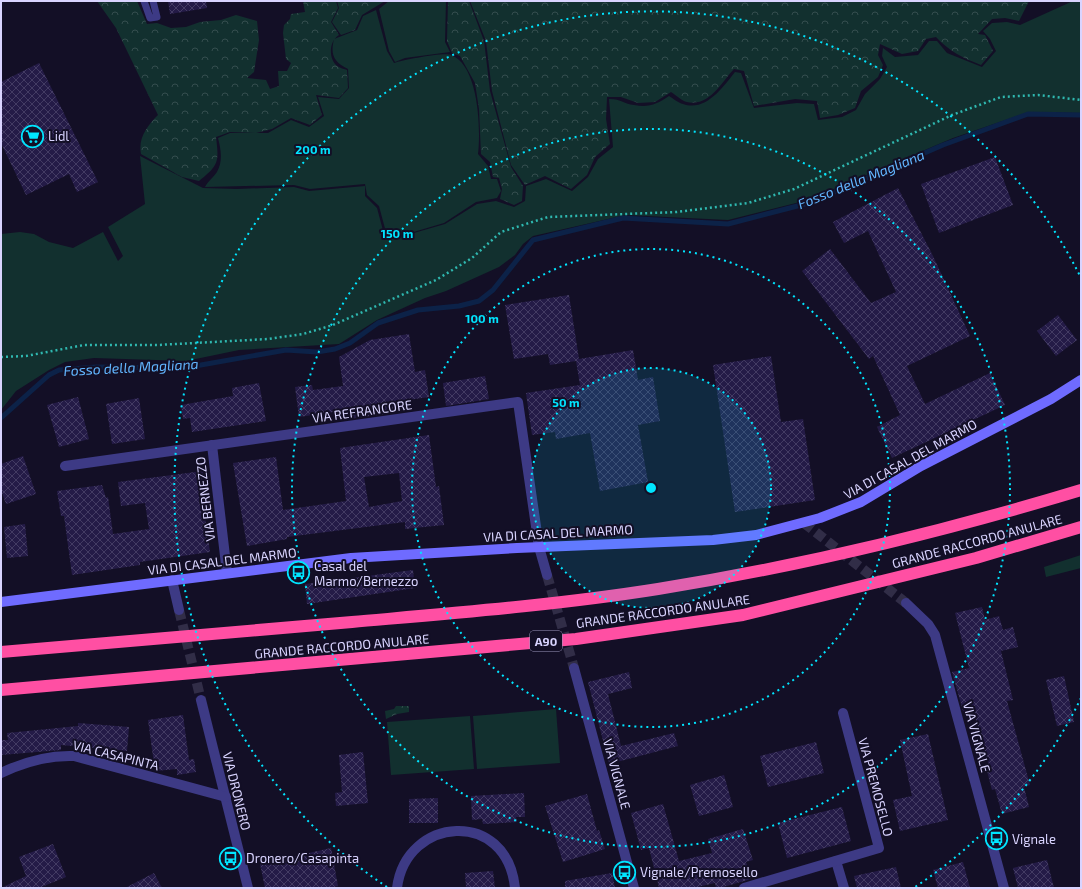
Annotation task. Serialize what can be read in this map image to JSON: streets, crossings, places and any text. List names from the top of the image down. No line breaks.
{"streets":{"highway":["GRANDE RACCORDO ANULARE","A90"],"main road":["VIA DI CASAL DEL MARMO"],"street":["VIA REFRANCORE","VIA BERNEZZO","VIA VIGNALE","VIA CASAPINTA","VIA PREMOSELLO","VIA DRONERO"]},"crossings":[["VIA REFRANCORE","VIA DI CASAL DEL MARMO"],["VIA REFRANCORE","VIA BERNEZZO"],["VIA DI CASAL DEL MARMO","VIA BERNEZZO"],["VIA CASAPINTA","VIA DRONERO"]],"water":["Fosso della Magliana"],"places":{"supermarket":["Lidl"],"bus stop":["Casal del Marmo/Bernezzo","Vignale","Dronero/Casapinta","Vignale/Premosello"]},"rings":["200 m","150 m","100 m","50 m"]}
